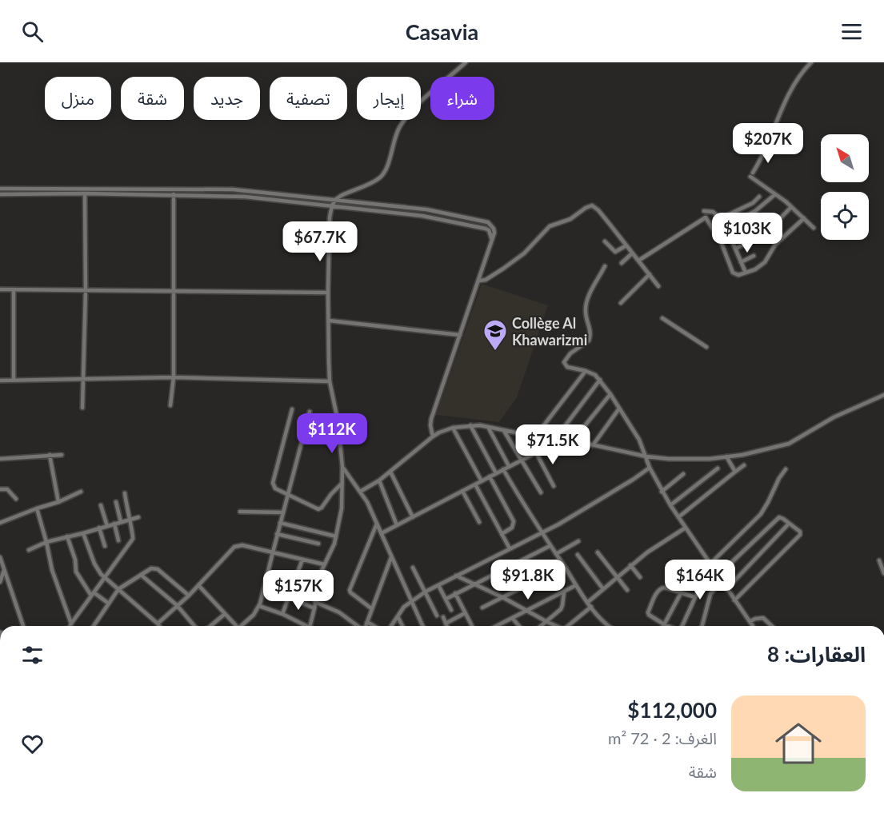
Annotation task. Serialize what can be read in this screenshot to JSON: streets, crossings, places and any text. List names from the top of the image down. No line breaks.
{"places":{"school or university":["Collège Al Khawarizmi"]},"north":"top left","page":{"header":"Casavia","chip":["شراء","إيجار","تصفية","جديد","شقة","منزل"],"price":["$207K","$103K","$67.7K","$112K","$71.5K","$91.8K","$164K","$157K"],"heading":"العقارات: 8","list":[{"name":"$112,000","note":"الغرف: 2 · 72 m² · شقة"}]}}
